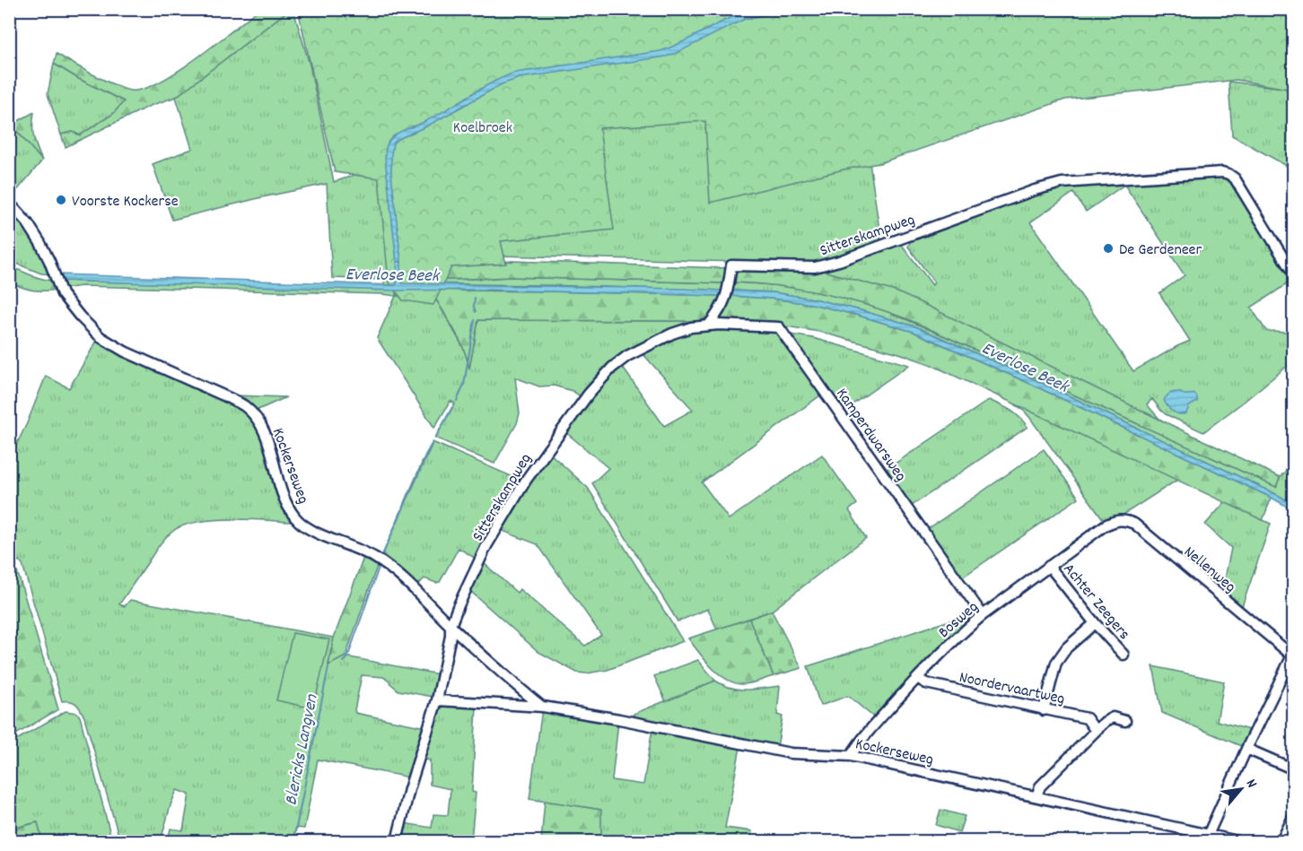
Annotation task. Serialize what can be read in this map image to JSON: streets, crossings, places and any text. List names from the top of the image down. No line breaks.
{"streets":{"street":["Sitterskampweg","Kamperdwarsweg","Kockerseweg","Nellenweg","Achter Zeegers","Bosweg","Noordervaartweg"]},"crossings":[["Sitterskampweg","Kamperdwarsweg"],["Sitterskampweg","Kockerseweg"],["Kamperdwarsweg","Bosweg"],["Kockerseweg","Bosweg"],["Nellenweg","Bosweg"],["Achter Zeegers","Bosweg"],["Bosweg","Noordervaartweg"]],"water":["Everlose Beek","Blericks Langven"],"parks":["Koelbroek"],"places":["Voorste Kockerse","De Gerdeneer"],"north":"top right"}
